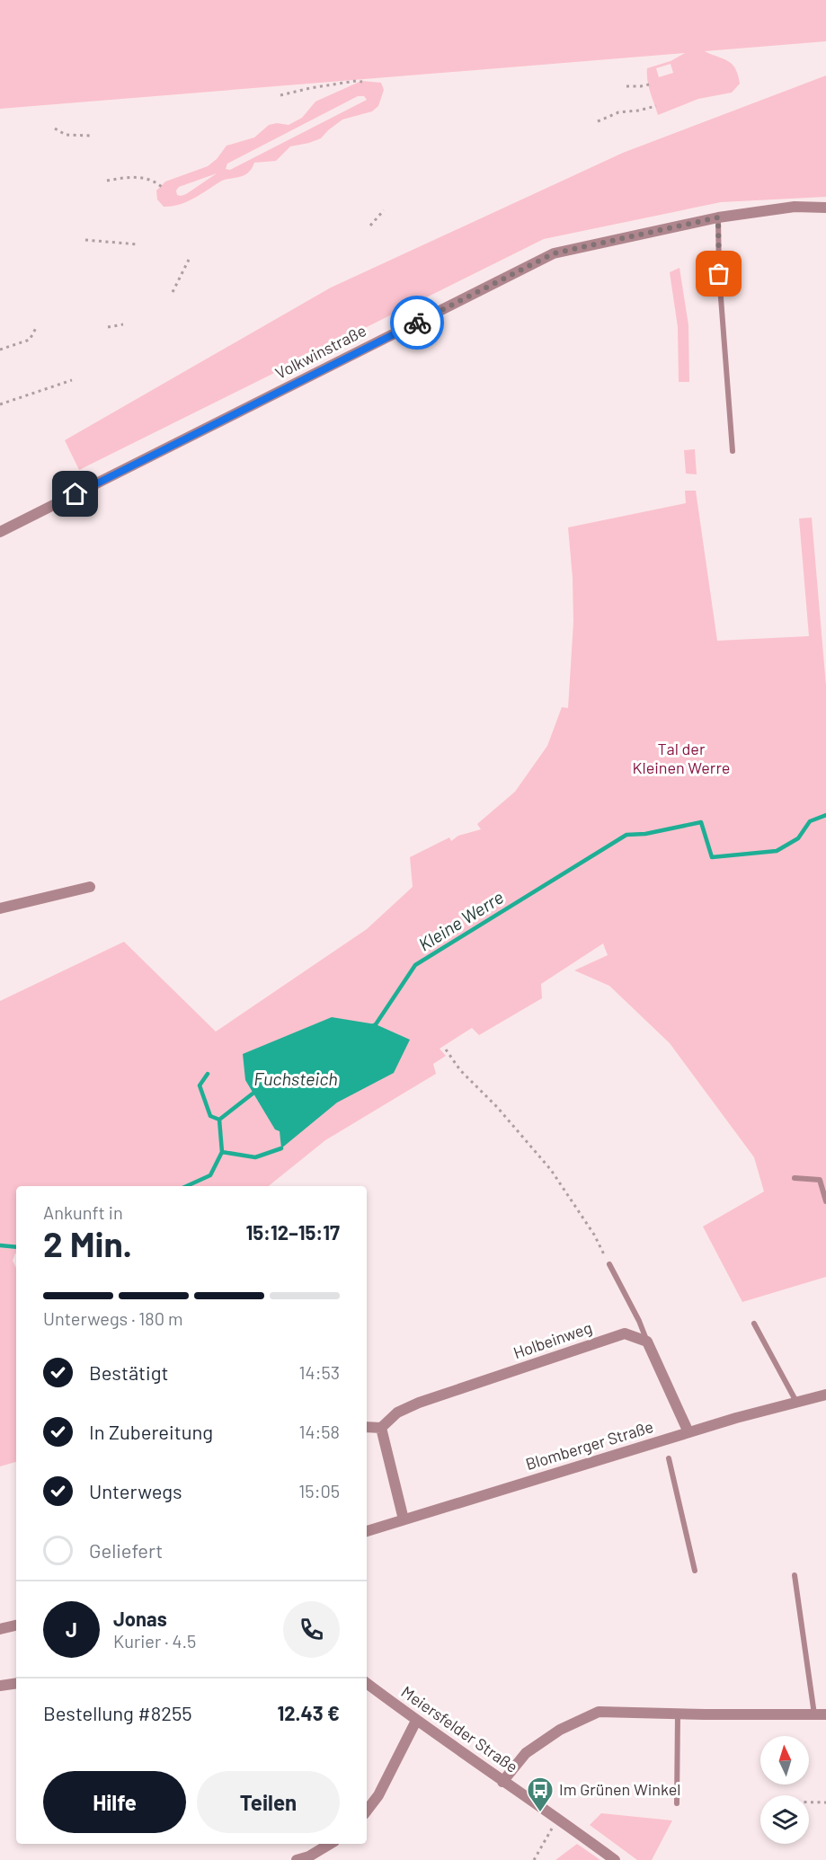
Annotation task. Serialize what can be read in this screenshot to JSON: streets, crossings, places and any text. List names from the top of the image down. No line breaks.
{"streets":{"street":["Volkwinstraße","Holbeinweg","Blomberger Straße","Meiersfelder Straße"]},"water":["Kleine Werre","Fuchsteich"],"parks":["Tal der Kleinen Werre"],"places":{"bus stop":["Im Grünen Winkel"]},"north":"top","page":{"heading":["2 Min.","Ankunft in","15:12–15:17"],"panel":["Jonas","Kurier · 4.5","Bestellung #8255","12.43 €"],"bar":"Unterwegs · 180 m","list":[["Bestätigt","14:53"],["In Zubereitung","14:58"],["Unterwegs","15:05"],"Geliefert"],"round":"J","buttons":["Hilfe","Teilen"]}}
